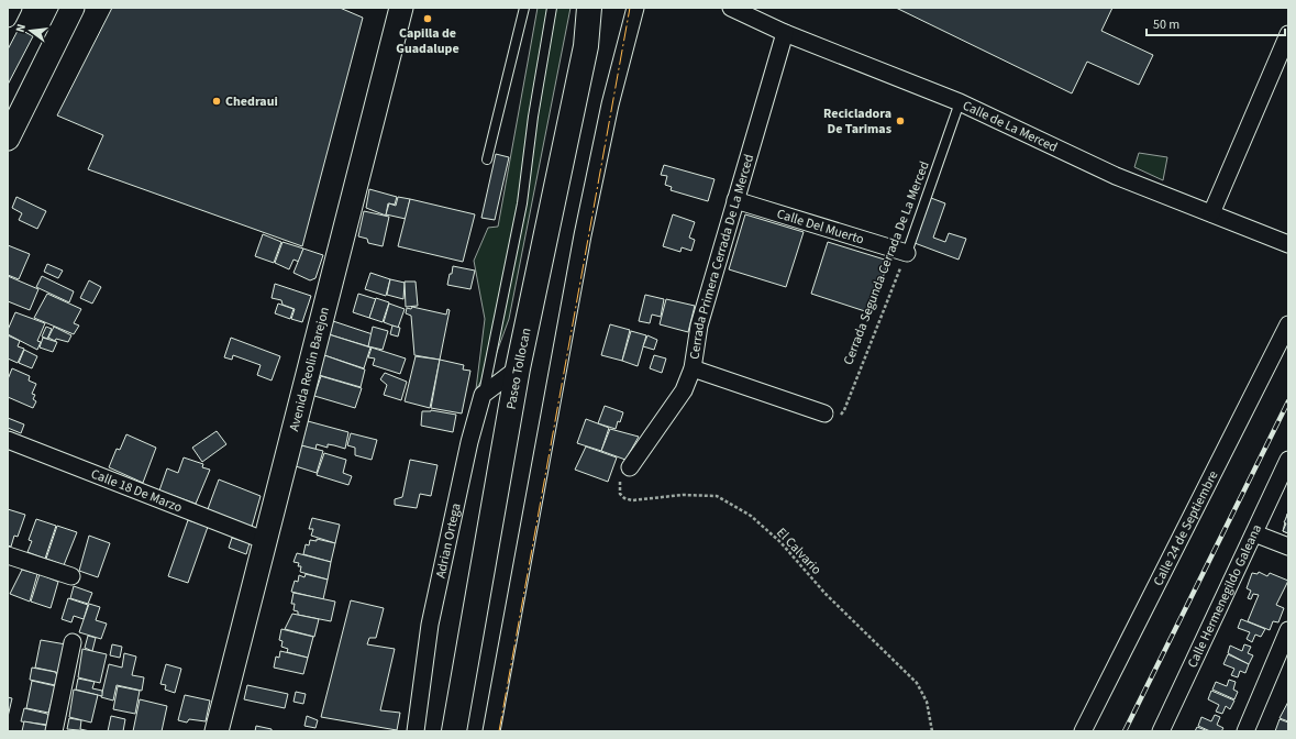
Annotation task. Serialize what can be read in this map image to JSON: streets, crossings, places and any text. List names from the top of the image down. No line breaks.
{"streets":{"highway":["Paseo Tollocan"],"main road":["Avenida Reolin Barejon"],"street":["Calle de La Merced","Calle Del Muerto","Cerrada Primera Cerrada De La Merced","Calle 18 De Marzo","Calle 24 de Septiembre","Adrian Ortega","Calle Hermenegildo Galeana"],"lane":["Cerrada Segunda Cerrada De La Merced"],"path":["El Calvario"]},"crossings":[["Calle de La Merced","Cerrada Primera Cerrada De La Merced"],["Calle de La Merced","Cerrada Segunda Cerrada De La Merced"],["Calle Del Muerto","Cerrada Primera Cerrada De La Merced"],["Calle Del Muerto","Cerrada Segunda Cerrada De La Merced"],["Cerrada Primera Cerrada De La Merced","El Calvario"],["Avenida Reolin Barejon","Calle 18 De Marzo"]],"places":["Capilla de Guadalupe","Chedraui","Recicladora De Tarimas"],"scale_bar":"50 m","north":"left"}
